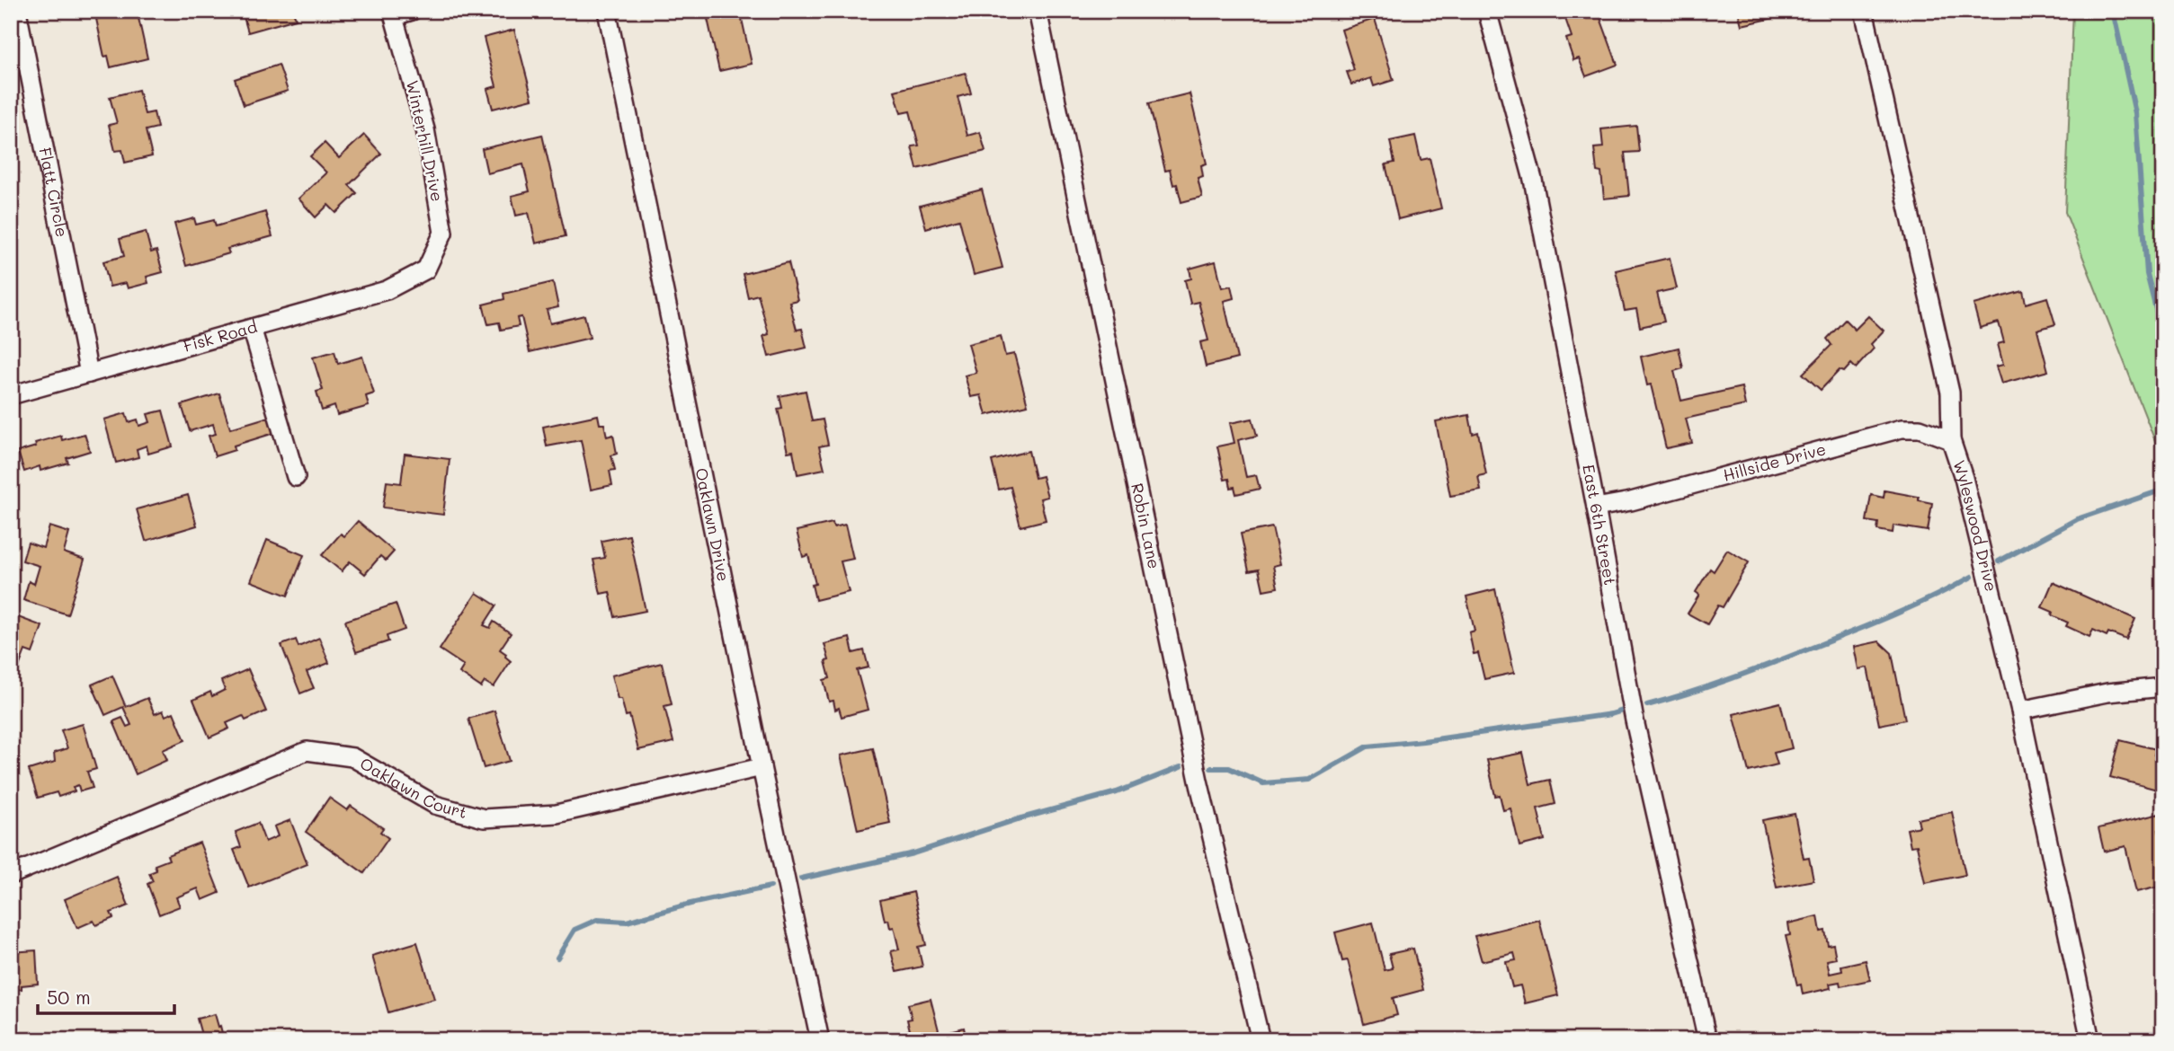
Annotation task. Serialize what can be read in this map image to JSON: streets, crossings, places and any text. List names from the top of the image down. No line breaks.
{"streets":{"street":["Winterhill Drive","Flatt Circle","Fisk Road","Hillside Drive","East 6th Street","Oaklawn Drive","Wyleswood Drive","Robin Lane","Oaklawn Court"]},"crossings":[["Winterhill Drive","Fisk Road"],["Flatt Circle","Fisk Road"],["Hillside Drive","East 6th Street"],["Hillside Drive","Wyleswood Drive"],["Oaklawn Drive","Oaklawn Court"]],"scale_bar":"50 m"}
